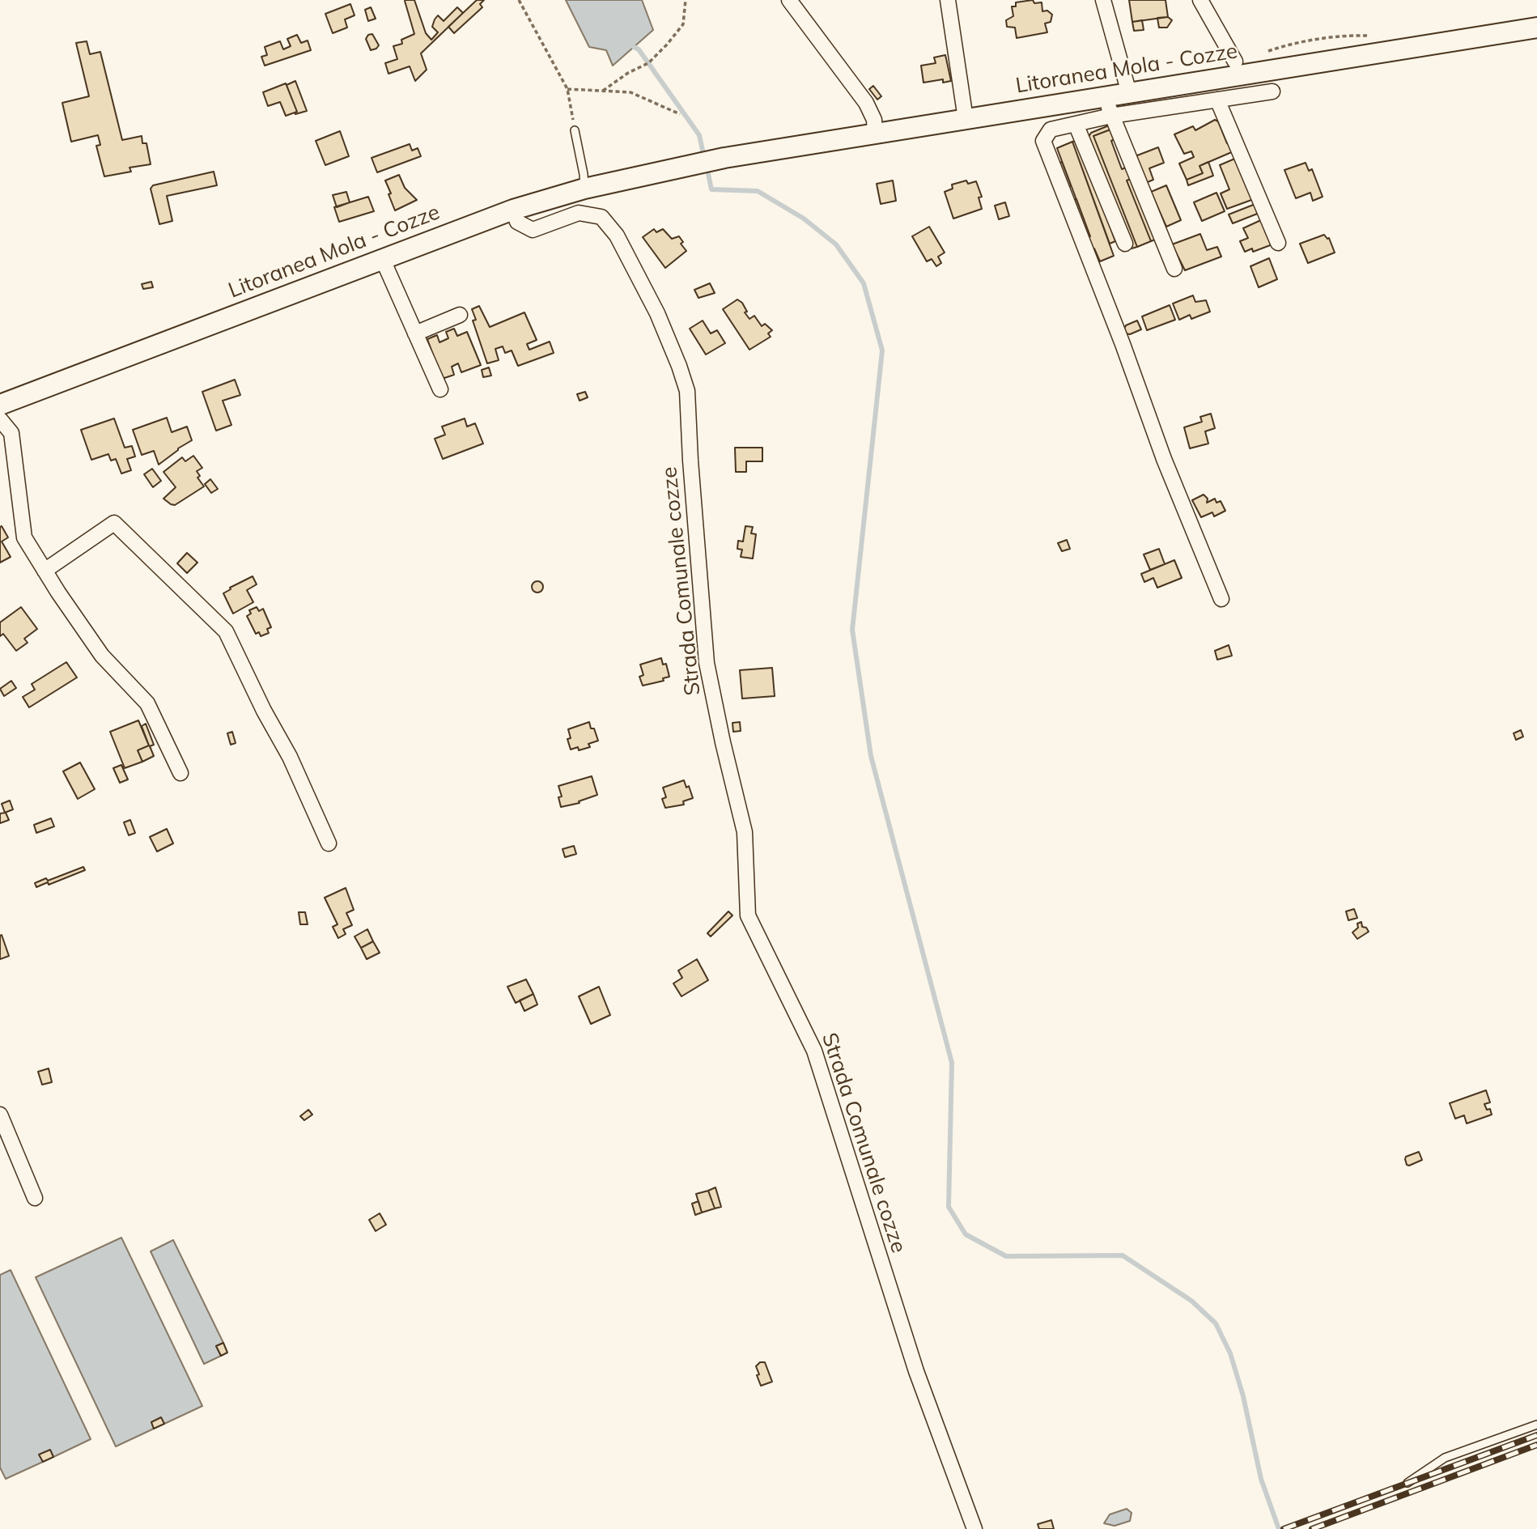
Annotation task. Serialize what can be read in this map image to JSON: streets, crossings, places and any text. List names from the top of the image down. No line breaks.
{"streets":{"street":["Litoranea Mola - Cozze","Strada Comunale cozze"]},"crossings":[["Litoranea Mola - Cozze","Strada Comunale cozze"]]}
